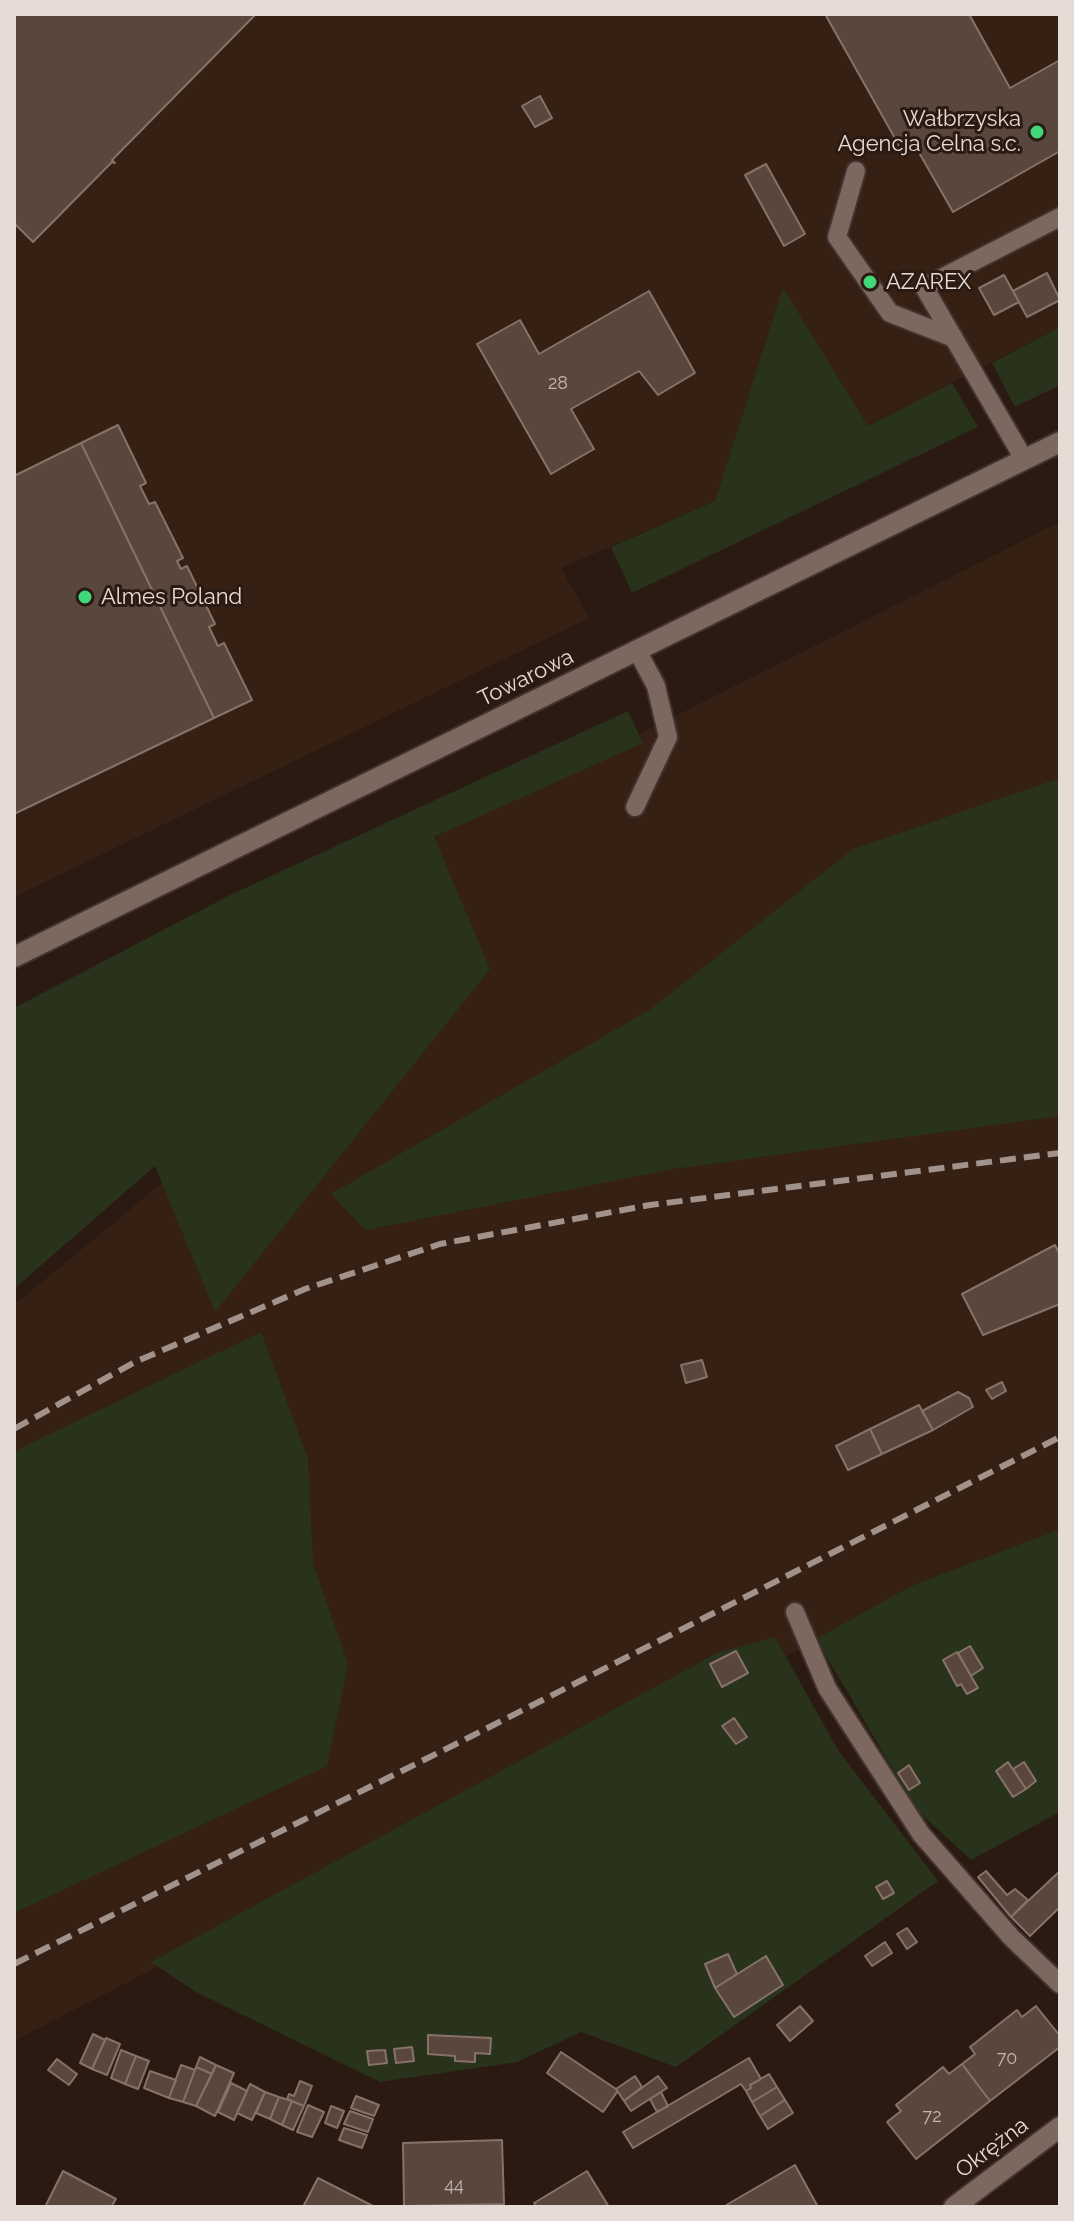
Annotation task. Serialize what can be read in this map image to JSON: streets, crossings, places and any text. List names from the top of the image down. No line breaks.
{"streets":{"main road":["Towarowa","Okrężna"]},"places":["Wałbrzyska Agencja Celna s.c.","AZAREX","Almes Poland"],"house_numbers":["28","70","72","44"]}
